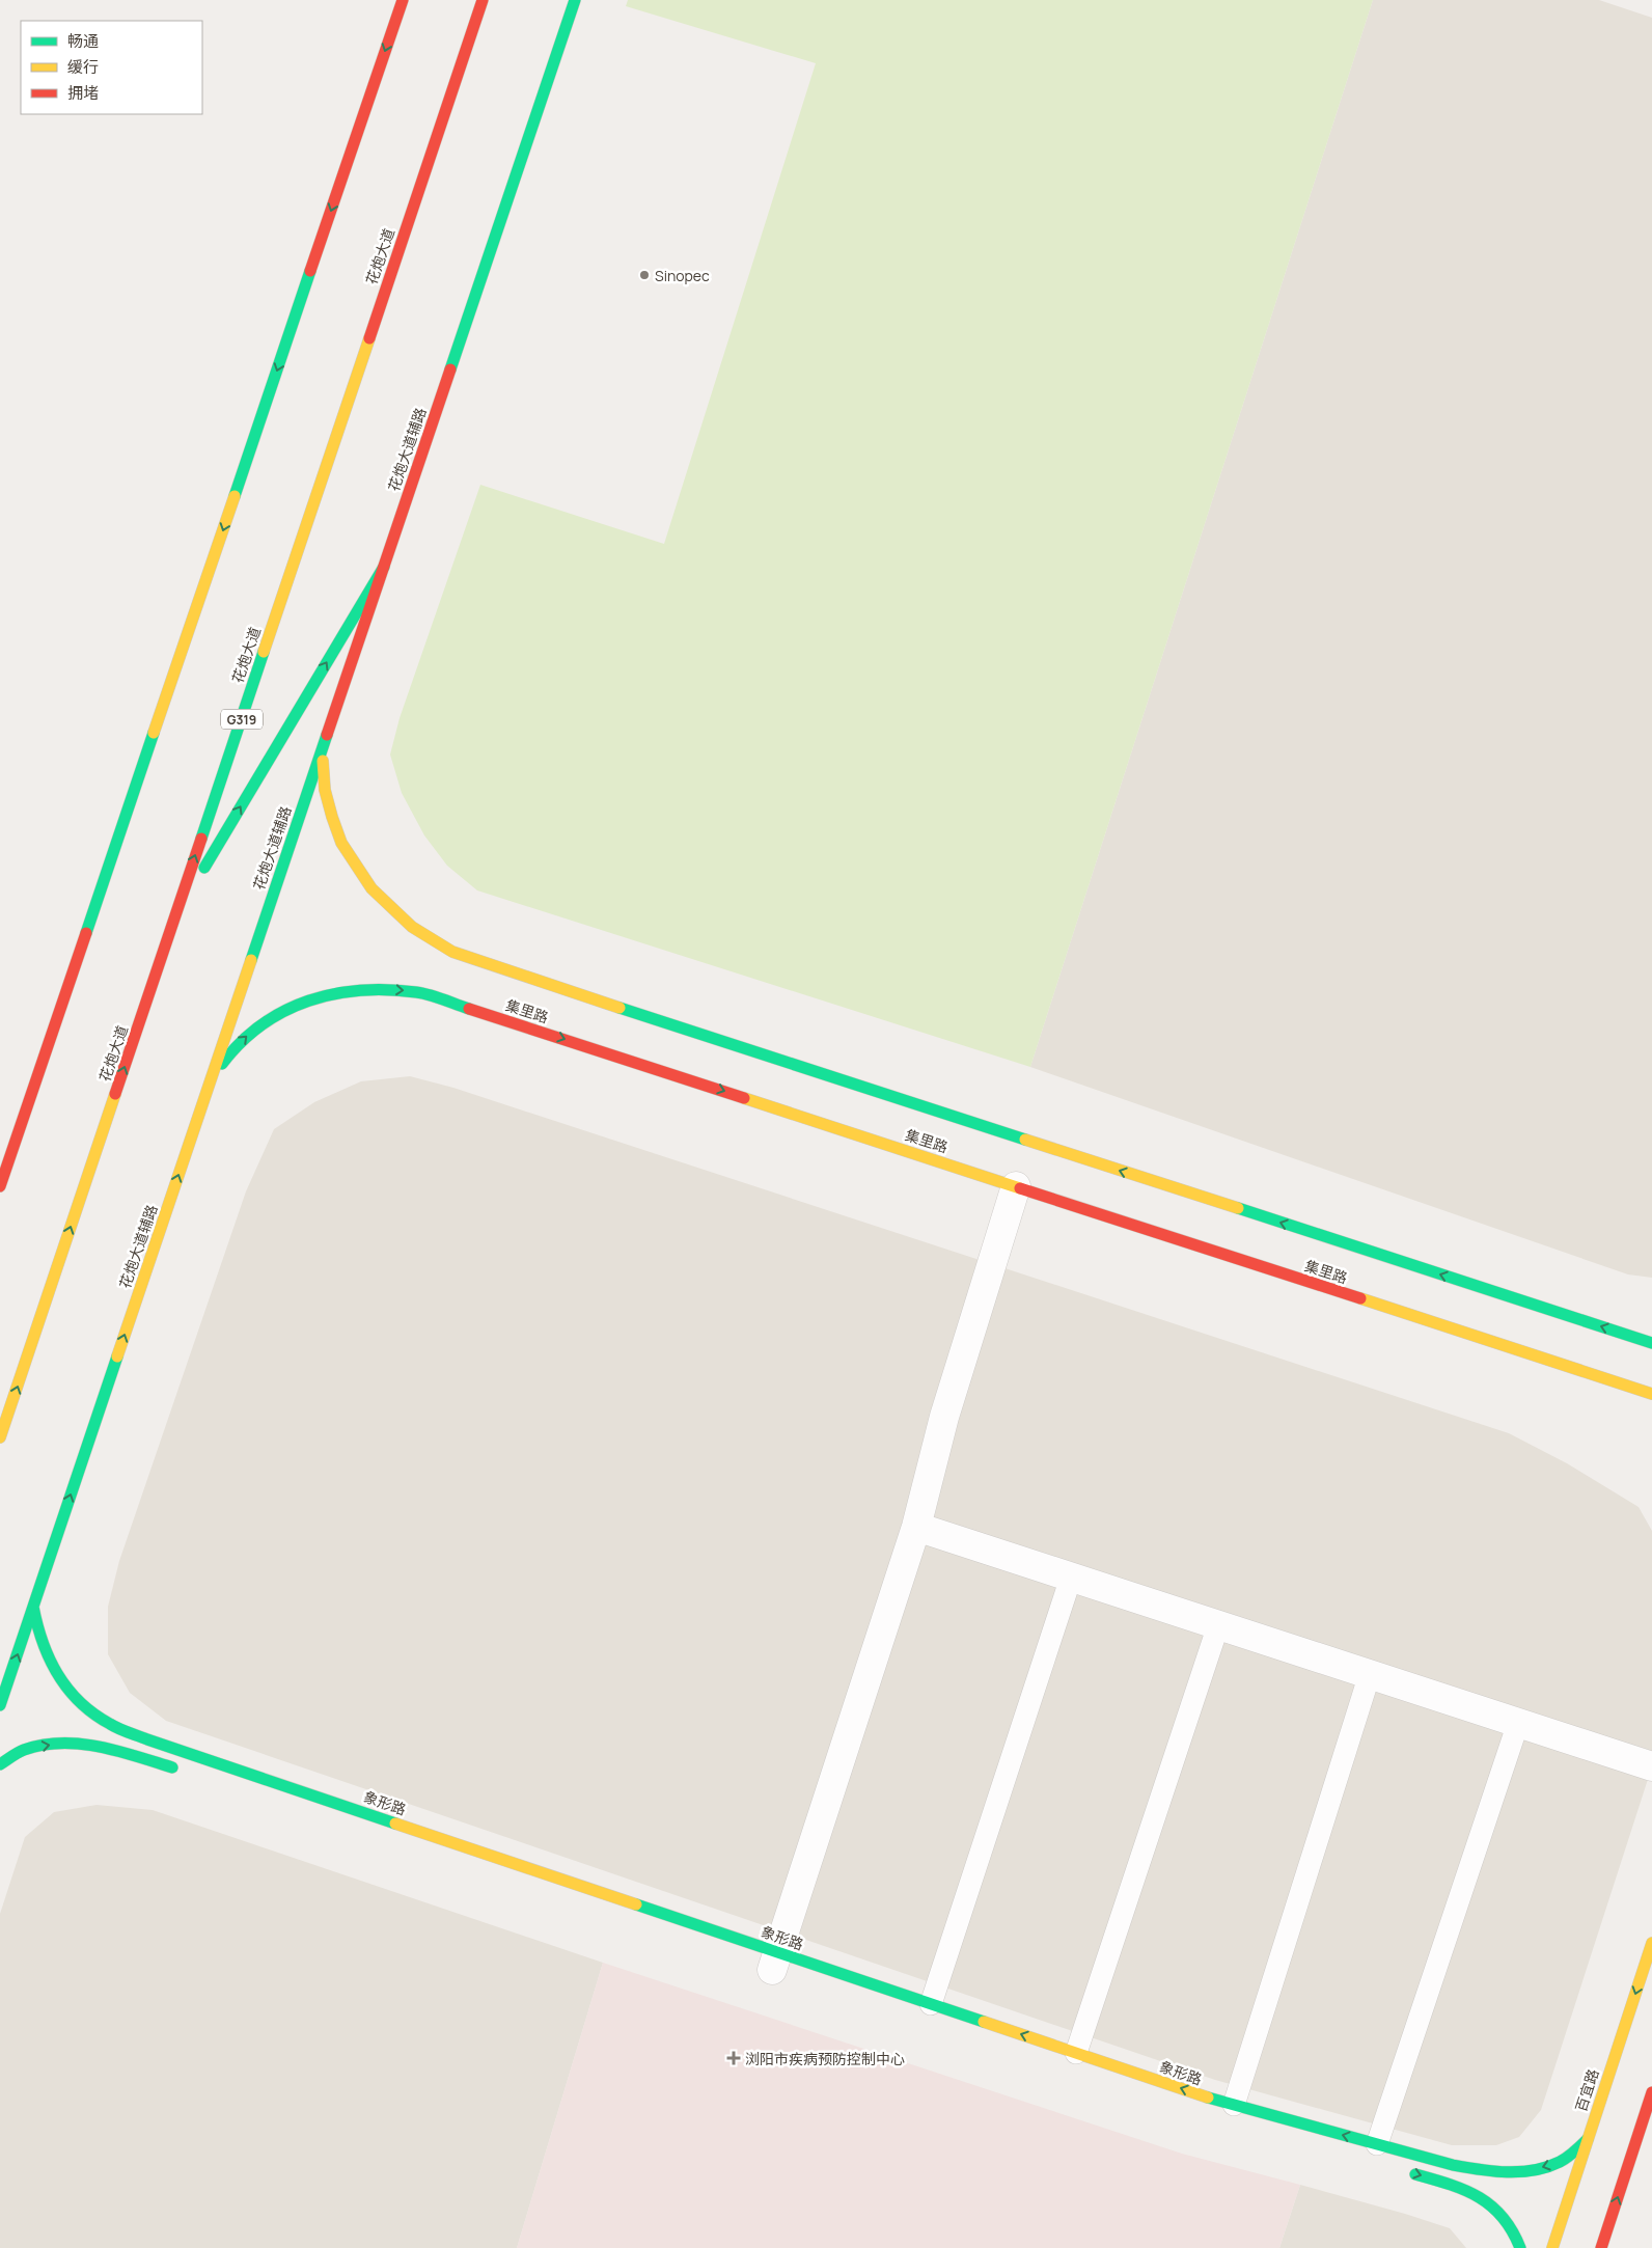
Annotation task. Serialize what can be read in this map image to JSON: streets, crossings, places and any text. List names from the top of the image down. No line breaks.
{"streets":{"main road":["花炮大道","花炮大道辅路","G319","集里路","象形路","百宜路"]},"crossings":[["花炮大道辅路","集里路"],["花炮大道辅路","象形路"],["象形路","百宜路"]],"one_way":["花炮大道辅路","象形路"],"places":{"other":["Sinopec"],"health":["浏阳市疾病预防控制中心"]},"legend":["畅通","缓行","拥堵"]}
